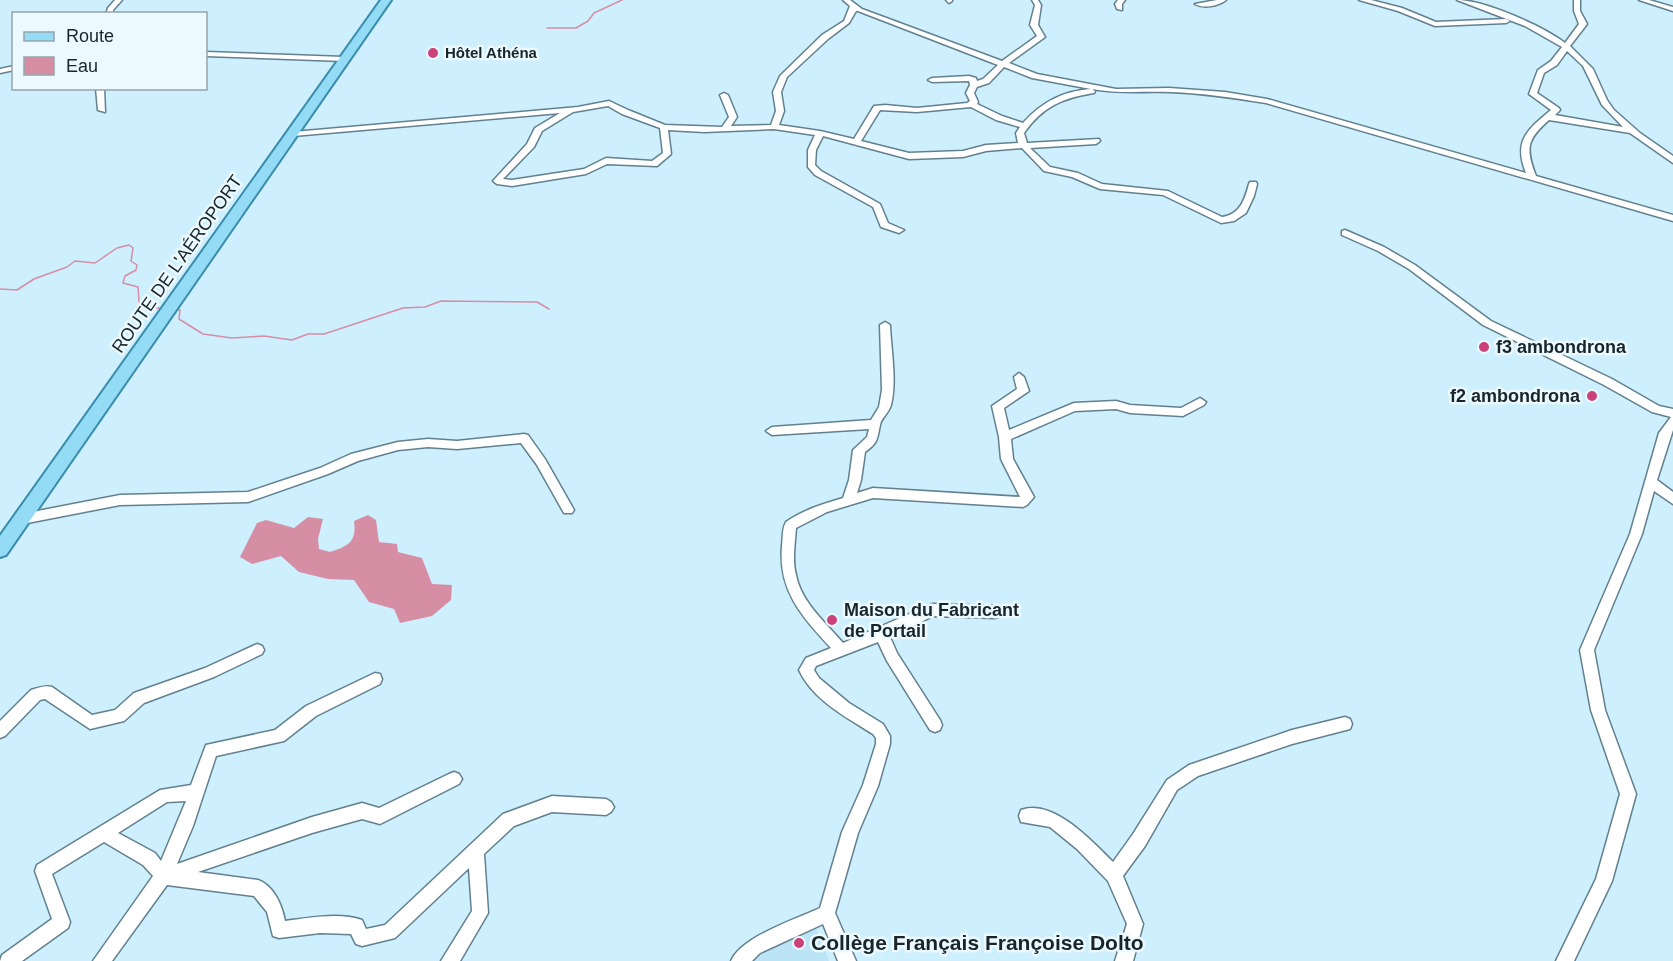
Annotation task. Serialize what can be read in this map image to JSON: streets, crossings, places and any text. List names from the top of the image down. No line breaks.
{"streets":{"main road":["ROUTE DE L'AÉROPORT"]},"places":["Hôtel Athéna","f3 ambondrona","f2 ambondrona","Maison du Fabricant de Portail","Collège Français Françoise Dolto"],"legend":["Route","Eau"]}
